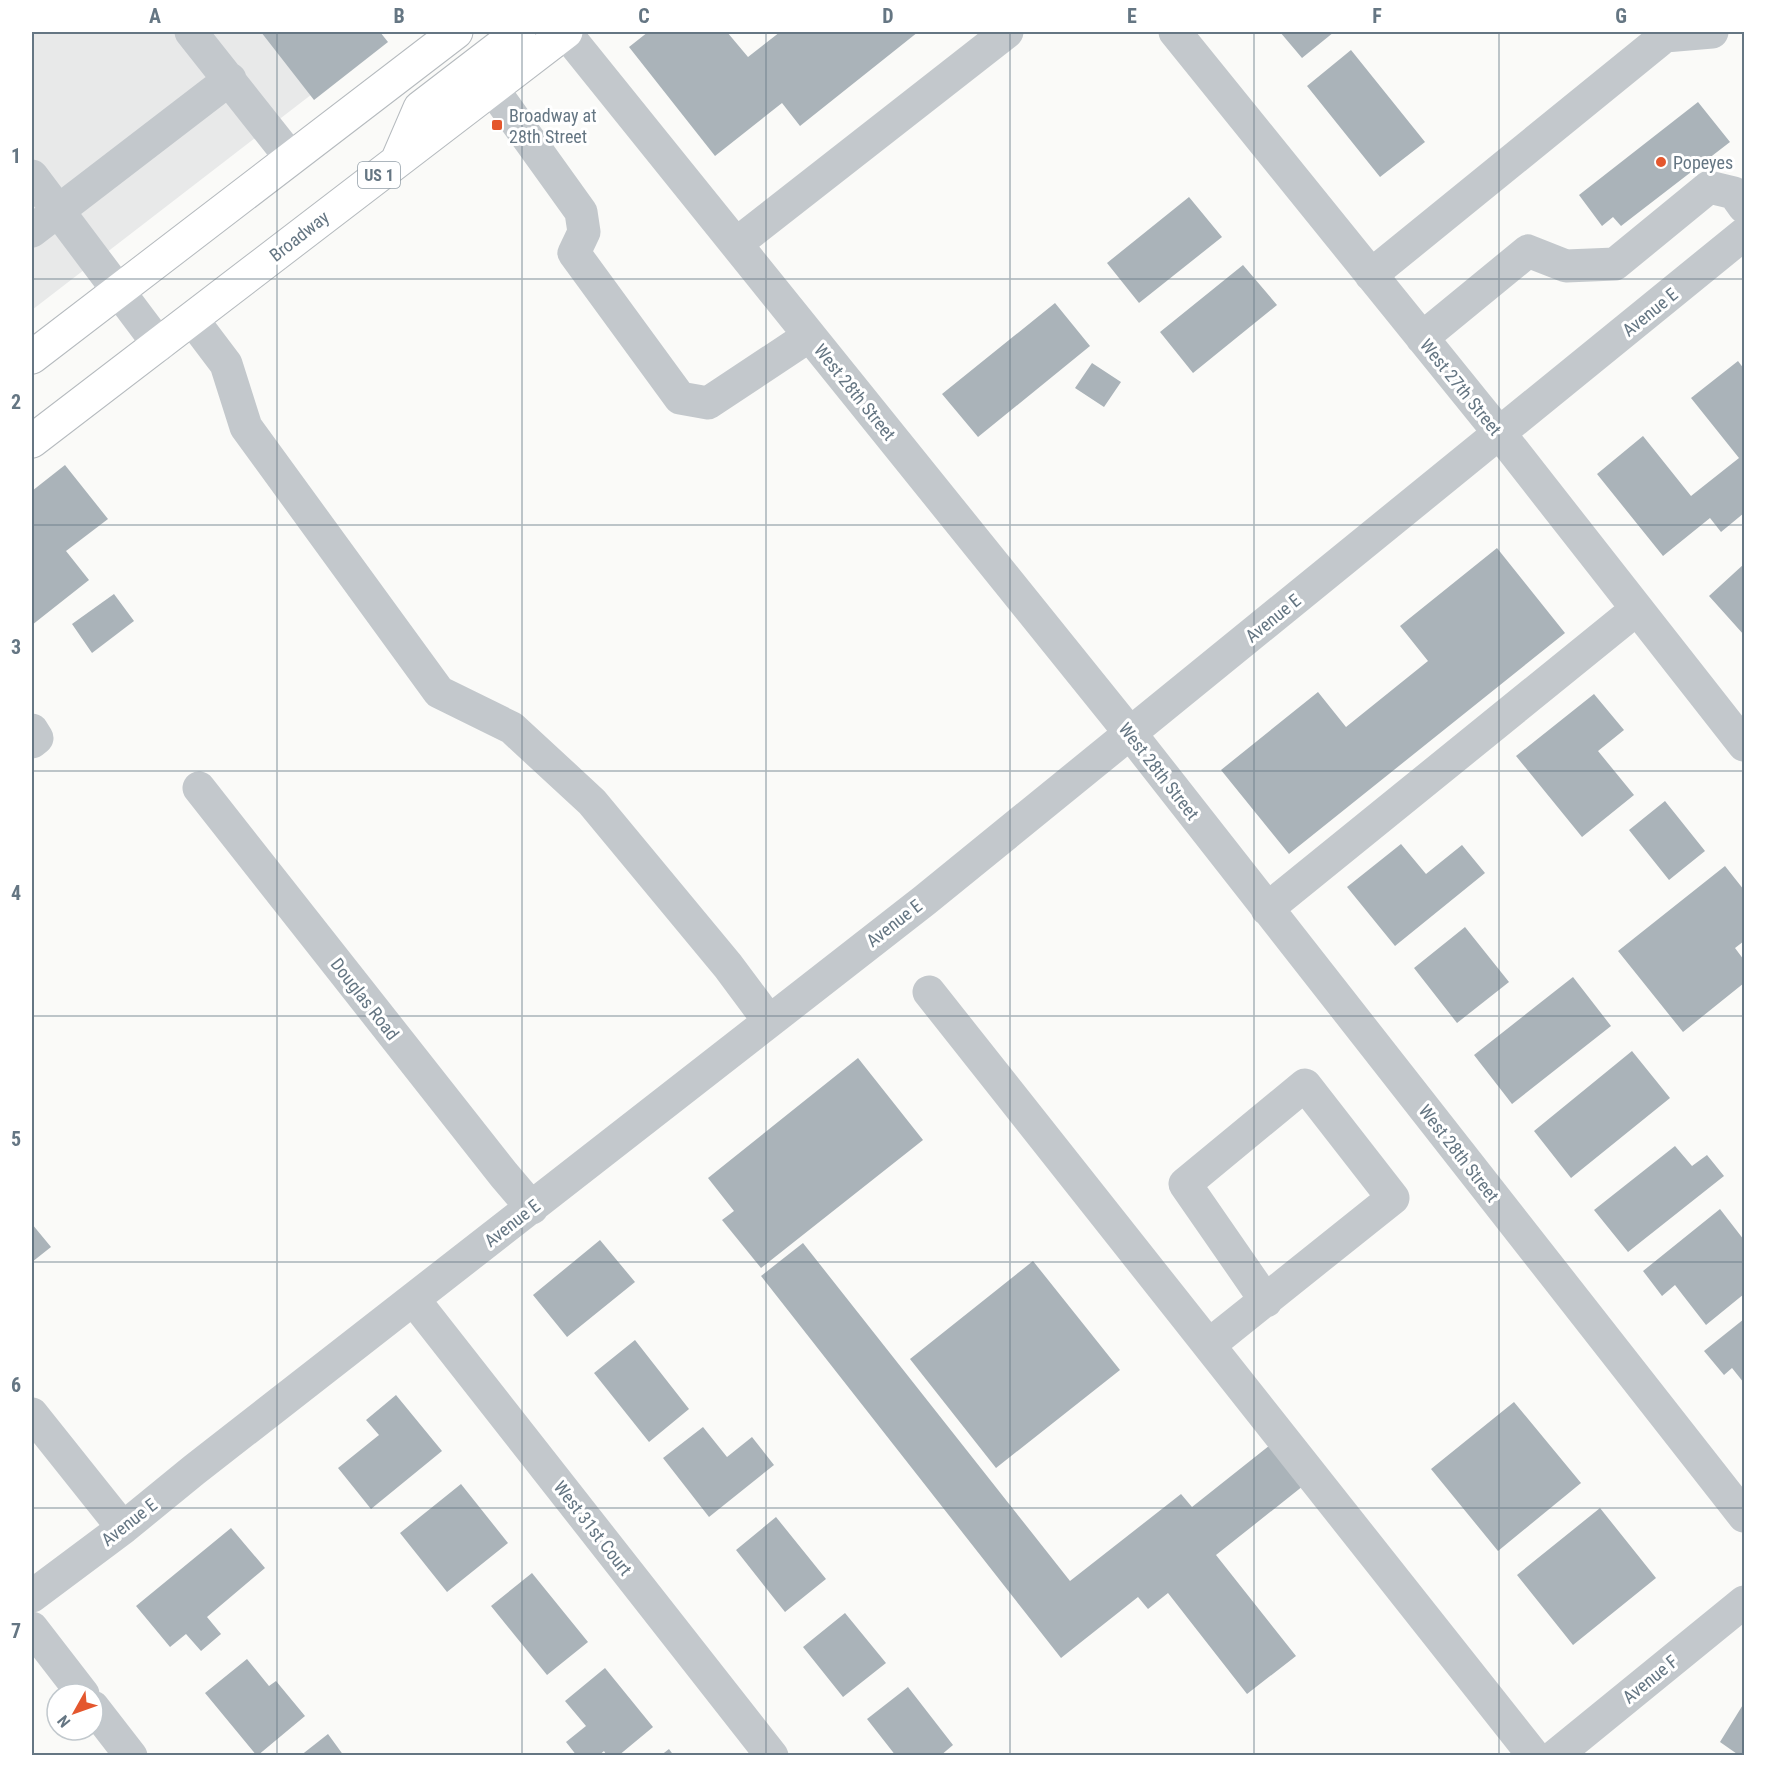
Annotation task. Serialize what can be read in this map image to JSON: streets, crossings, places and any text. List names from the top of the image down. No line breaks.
{"streets":{"main road":["US 1","Broadway"],"street":["Avenue E","West 27th Street","West 28th Street","Douglas Road","West 31st Court","Avenue F"]},"crossings":[["Broadway","West 28th Street"],["Avenue E","West 27th Street"],["Avenue E","West 28th Street"],["Avenue E","Douglas Road"],["Avenue E","West 31st Court"]],"places":{"transit":["Broadway at 28th Street"],"other":["Popeyes"]},"north":"bottom left","grid":{"columns":["A","B","C","D","E","F","G"],"rows":["1","2","3","4","5","6","7"]}}
